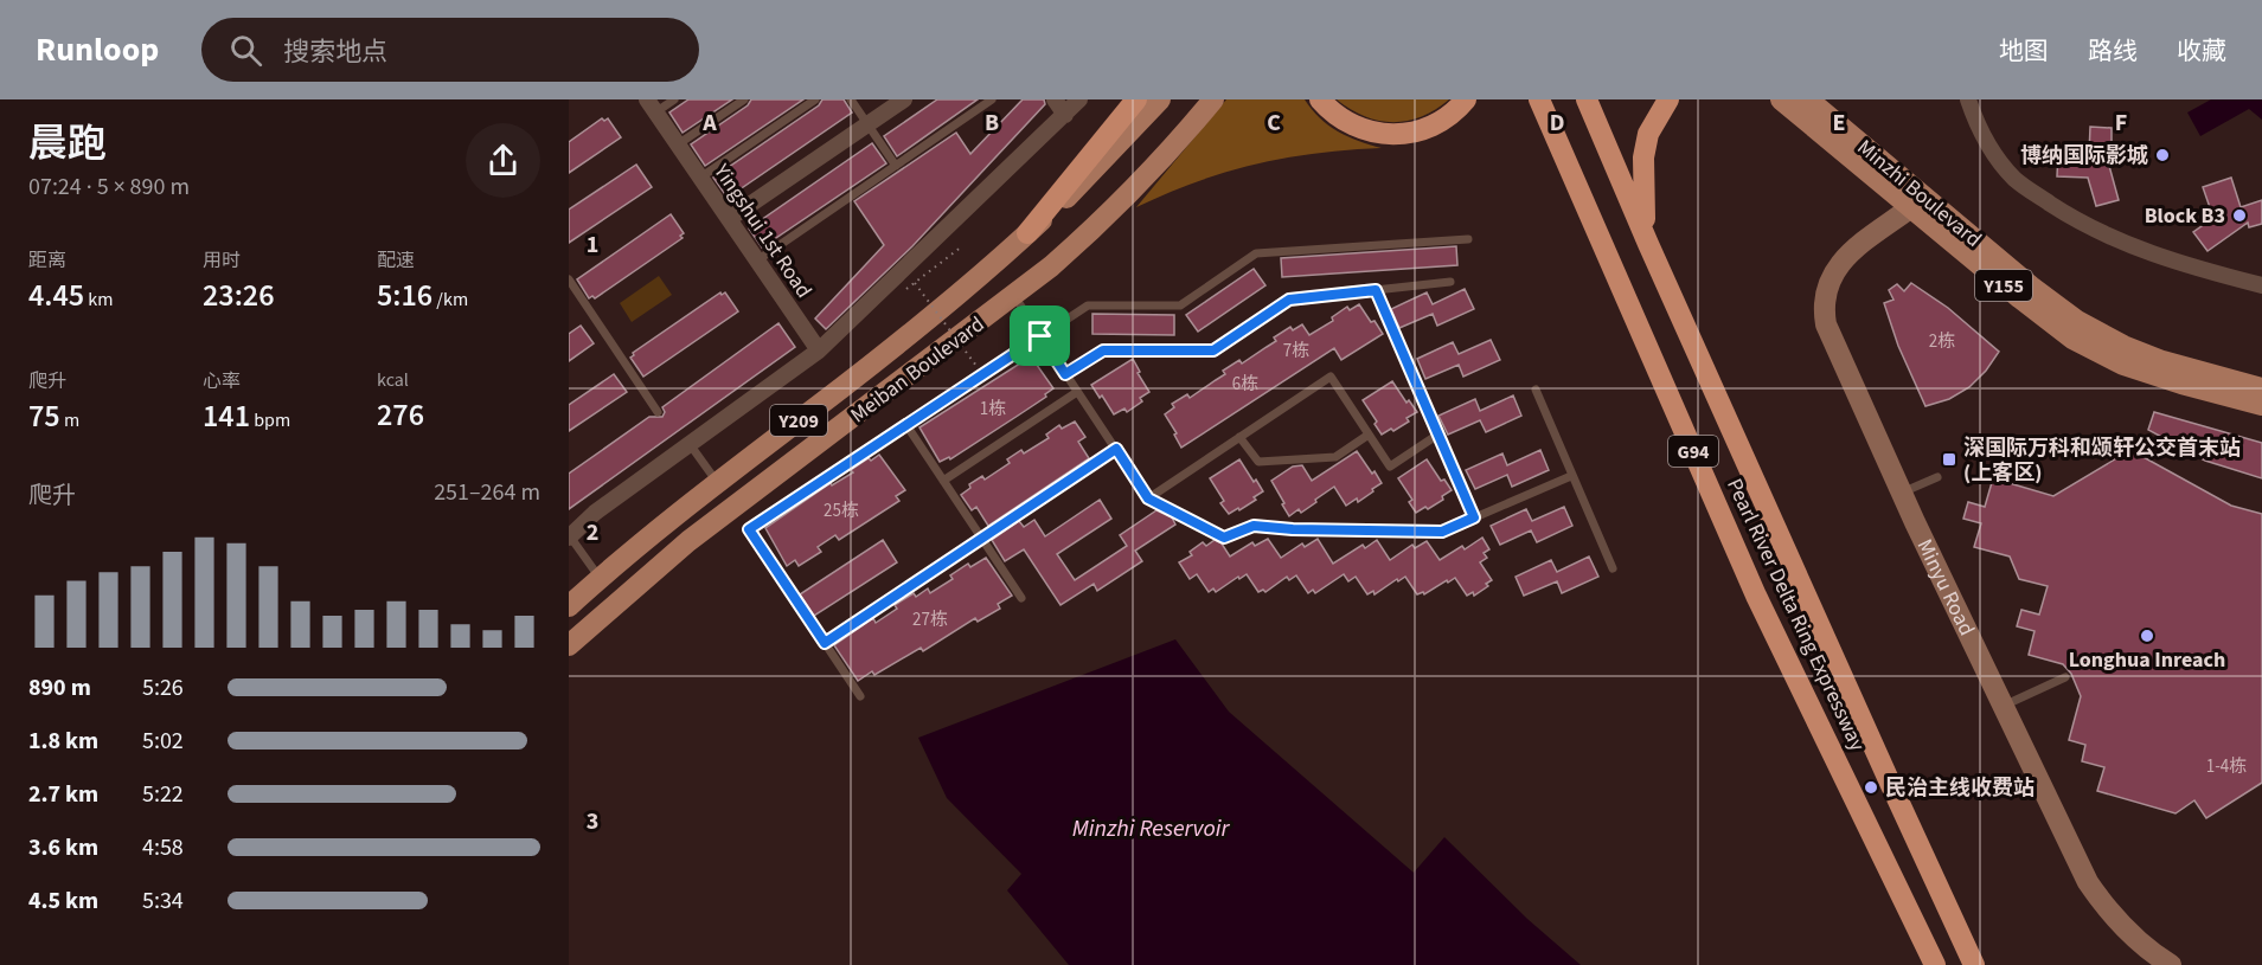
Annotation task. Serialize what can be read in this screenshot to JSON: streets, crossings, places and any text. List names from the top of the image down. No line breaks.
{"streets":{"highway":["G94","Pearl River Delta Ring Expressway"],"main road":["Minzhi Boulevard","Y155","Meiban Boulevard","Y209"],"street":["Yingshui 1st Road","Minyu Road"]},"crossings":[["Minzhi Boulevard","Minyu Road"]],"water":["Minzhi Reservoir"],"places":{"other":["博纳国际影城","Block B3","Longhua Inreach","民治主线收费站"],"transit":["深国际万科和颂轩公交首末站 (上客区)"]},"house_numbers":["2栋","7栋","6栋","1栋","25栋","27栋","1-4栋"],"page":{"header":"Runloop","search":"搜索地点","nav":["地图","路线","收藏"],"heading":["晨跑","07:24 · 5 × 890 m"],"stats":[["距离","4.45 km"],["用时","23:26"],["配速","5:16 /km"],["爬升","75 m"],["心率","141 bpm"],["kcal","276"]],"chart":["爬升","251–264 m"],"list":[{"name":"890 m","note":"5:26"},{"name":"1.8 km","note":"5:02"},{"name":"2.7 km","note":"5:22"},{"name":"3.6 km","note":"4:58"},{"name":"4.5 km","note":"5:34"}]},"grid":{"columns":["A","B","C","D","E","F"],"rows":["1","2","3"]}}
